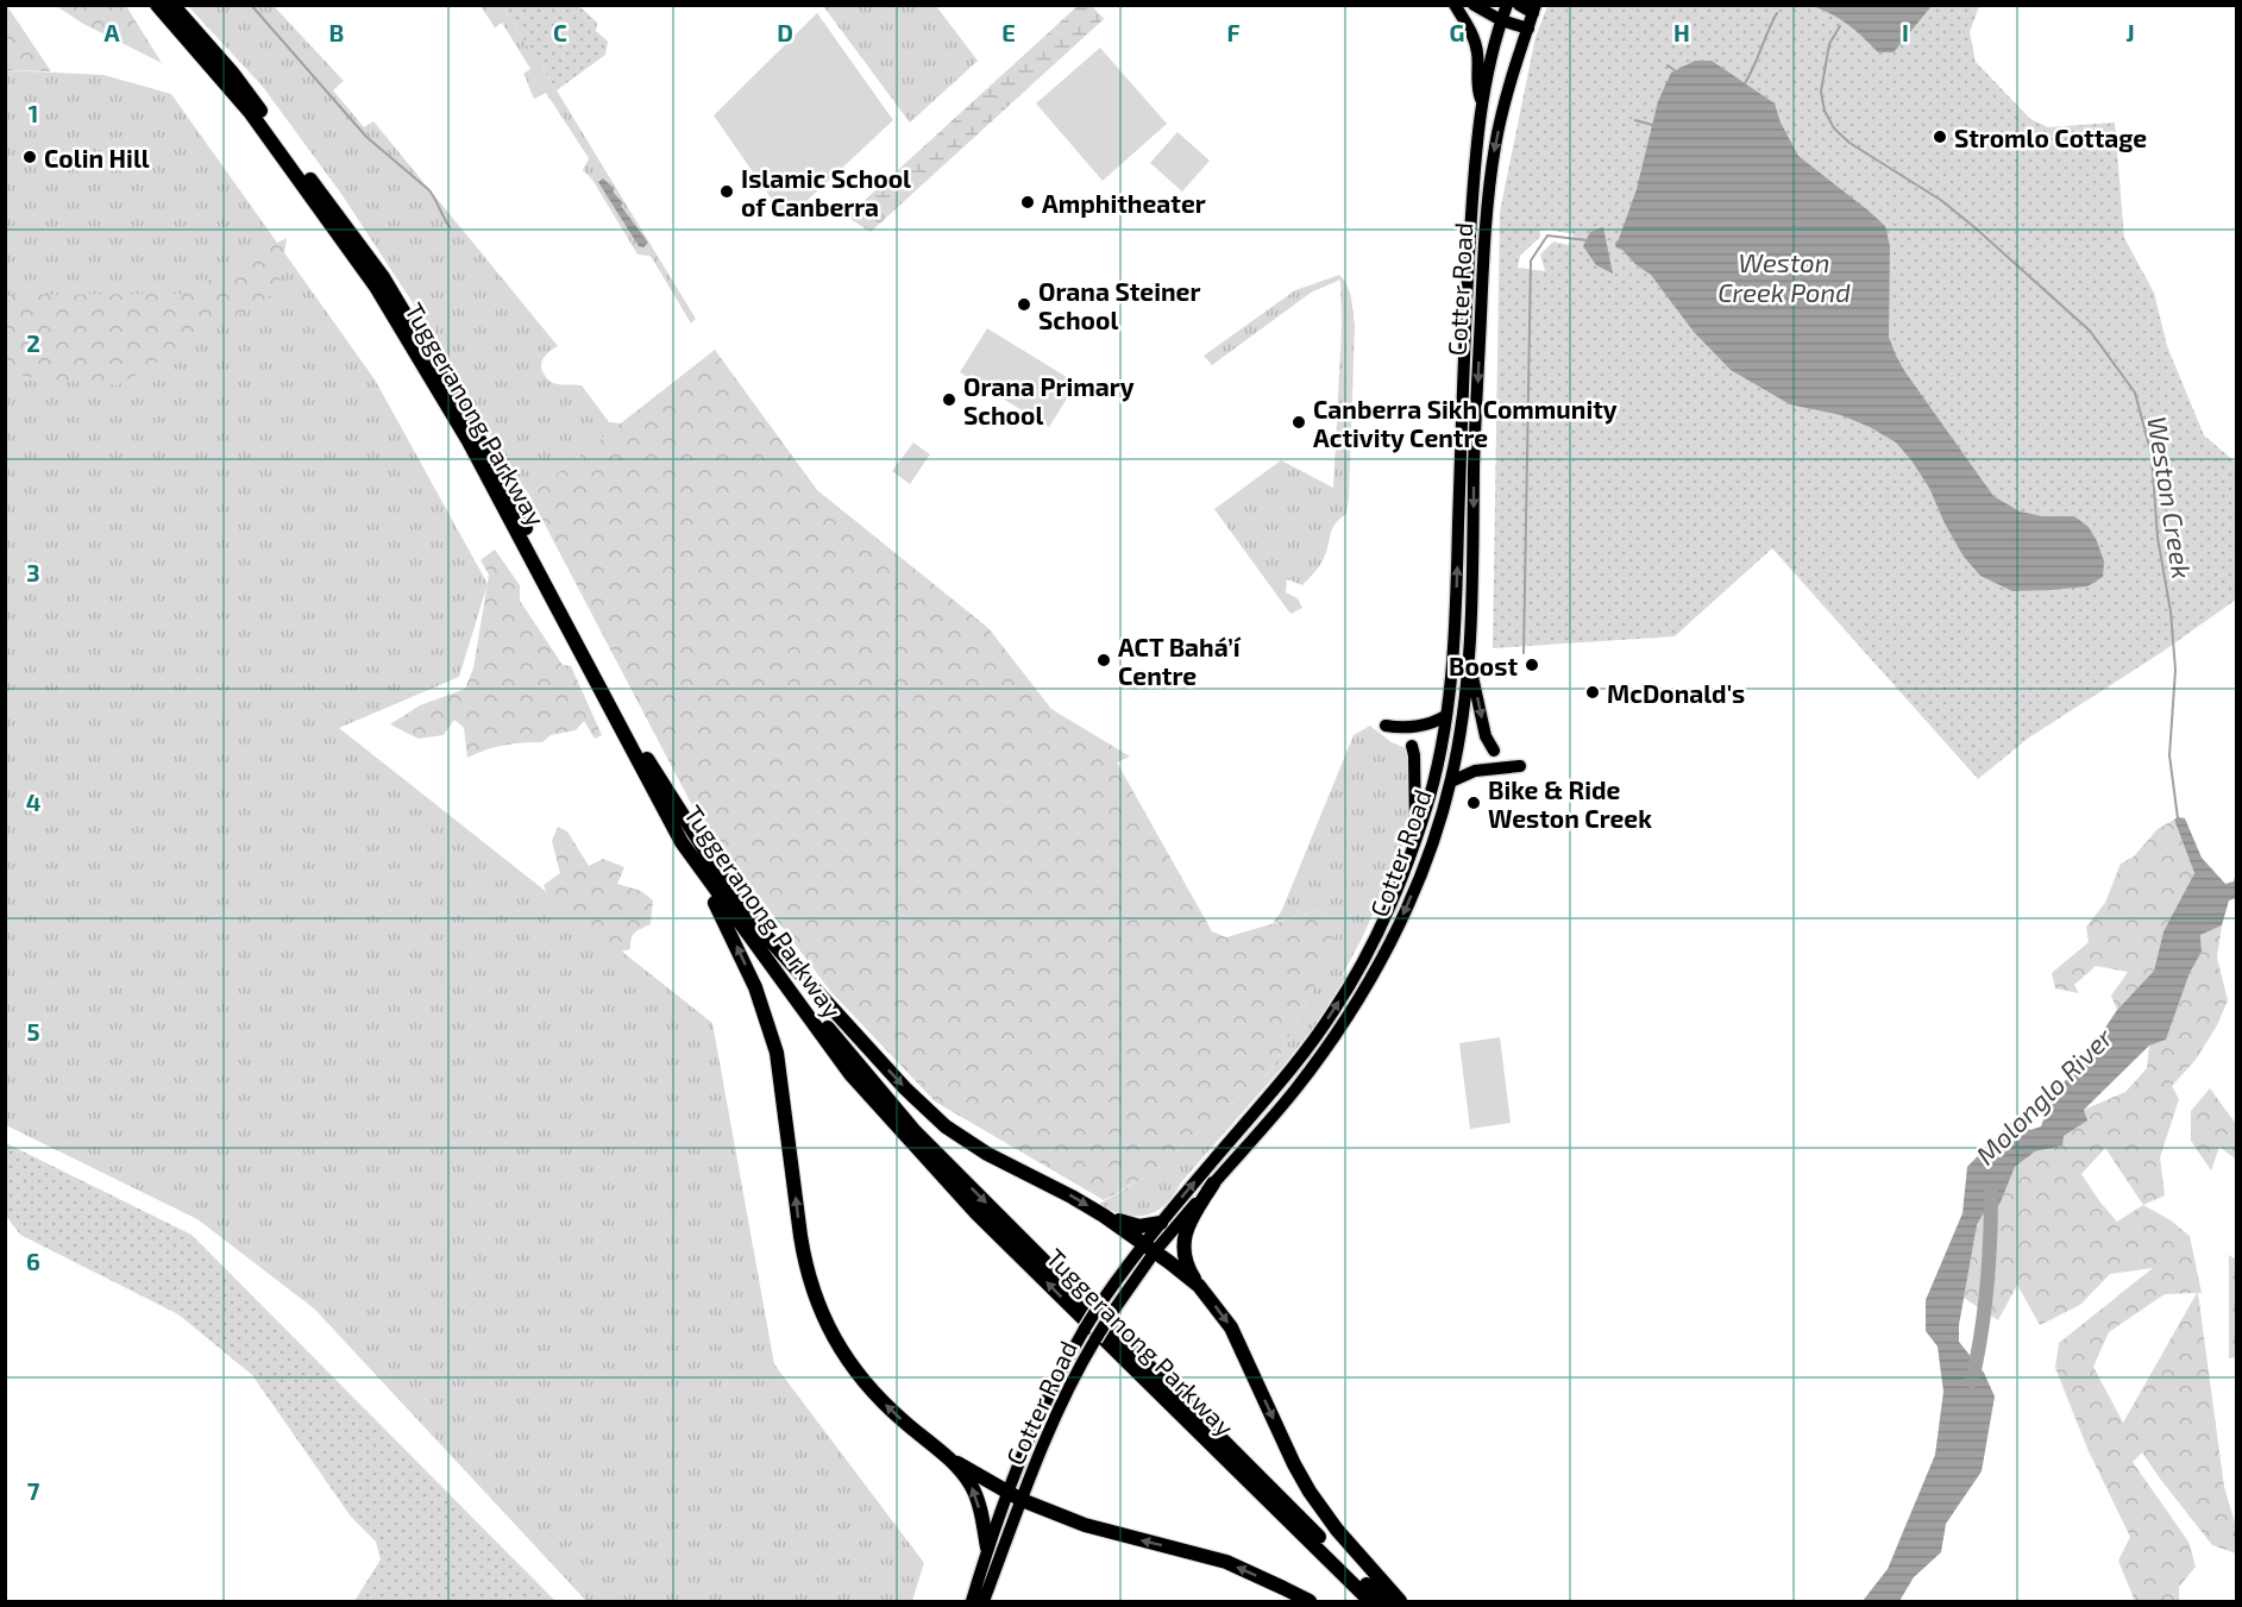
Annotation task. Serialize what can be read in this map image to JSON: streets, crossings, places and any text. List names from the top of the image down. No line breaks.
{"streets":{"highway":["Tuggeranong Parkway"],"main road":["Cotter Road"]},"water":["Weston Creek Pond","Weston Creek","Molonglo River"],"places":["Stromlo Cottage","Colin Hill","Islamic School of Canberra","Amphitheater","Orana Steiner School","Orana Primary School","Canberra Sikh Community Activity Centre","ACT Bahá’í Centre","Boost","McDonald's","Bike & Ride Weston Creek"],"grid":{"columns":["A","B","C","D","E","F","G","H","I","J"],"rows":["1","2","3","4","5","6","7"]}}
